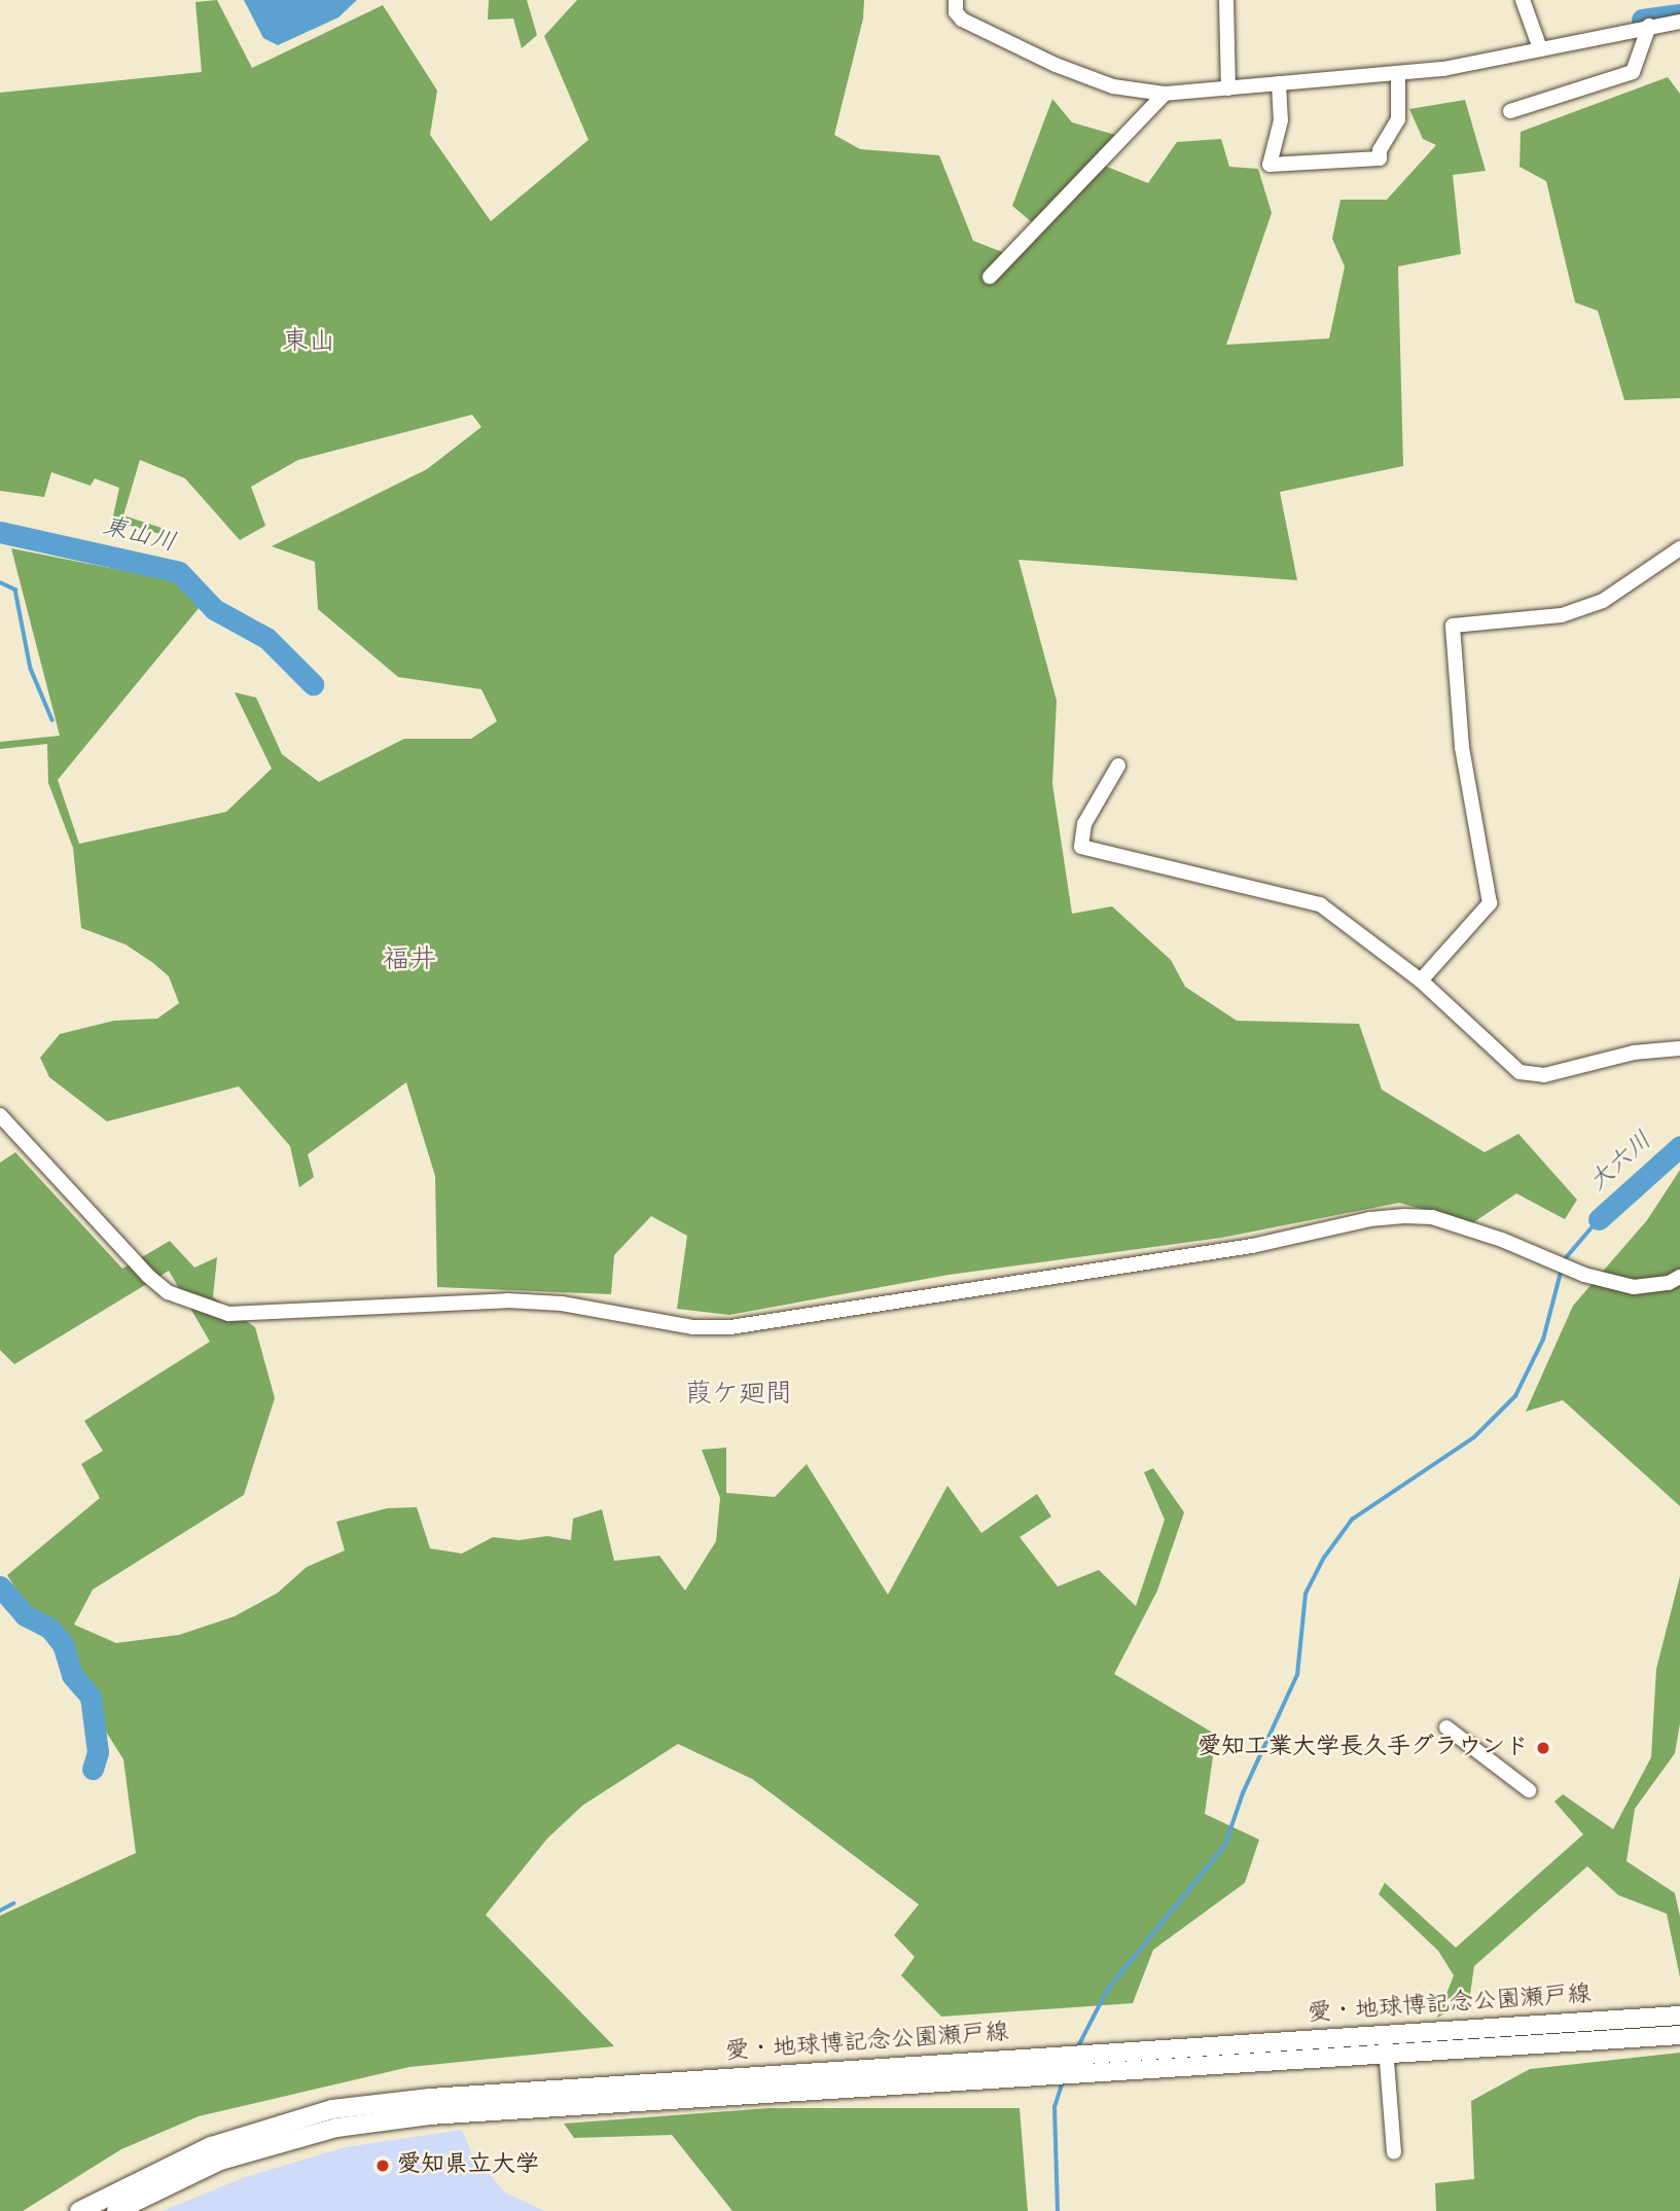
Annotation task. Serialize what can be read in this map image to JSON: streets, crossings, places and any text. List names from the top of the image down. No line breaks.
{"streets":{"main road":["愛・地球博記念公園瀬戸線"]},"districts":["東山","福井","葭ケ廻間"],"water":["東山川","大六川"],"places":["愛知工業大学長久手グラウンド","愛知県立大学"]}
